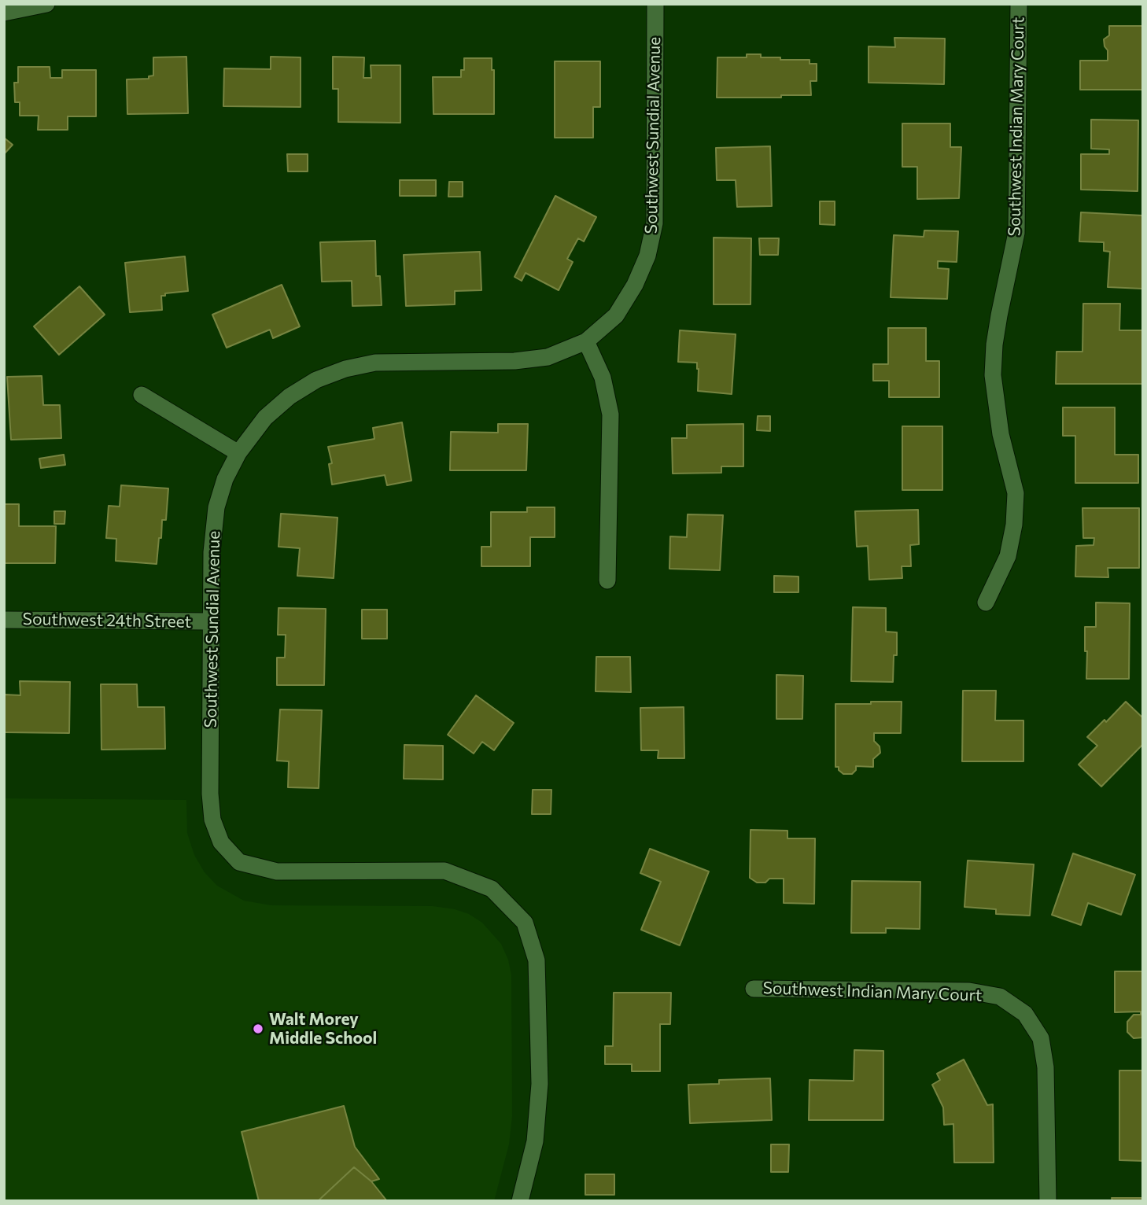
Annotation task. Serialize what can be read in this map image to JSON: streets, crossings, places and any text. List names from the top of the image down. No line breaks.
{"streets":{"street":["Southwest Indian Mary Court","Southwest Sundial Avenue","Southwest 24th Street"]},"crossings":[["Southwest Sundial Avenue","Southwest 24th Street"]],"places":["Walt Morey Middle School"]}
